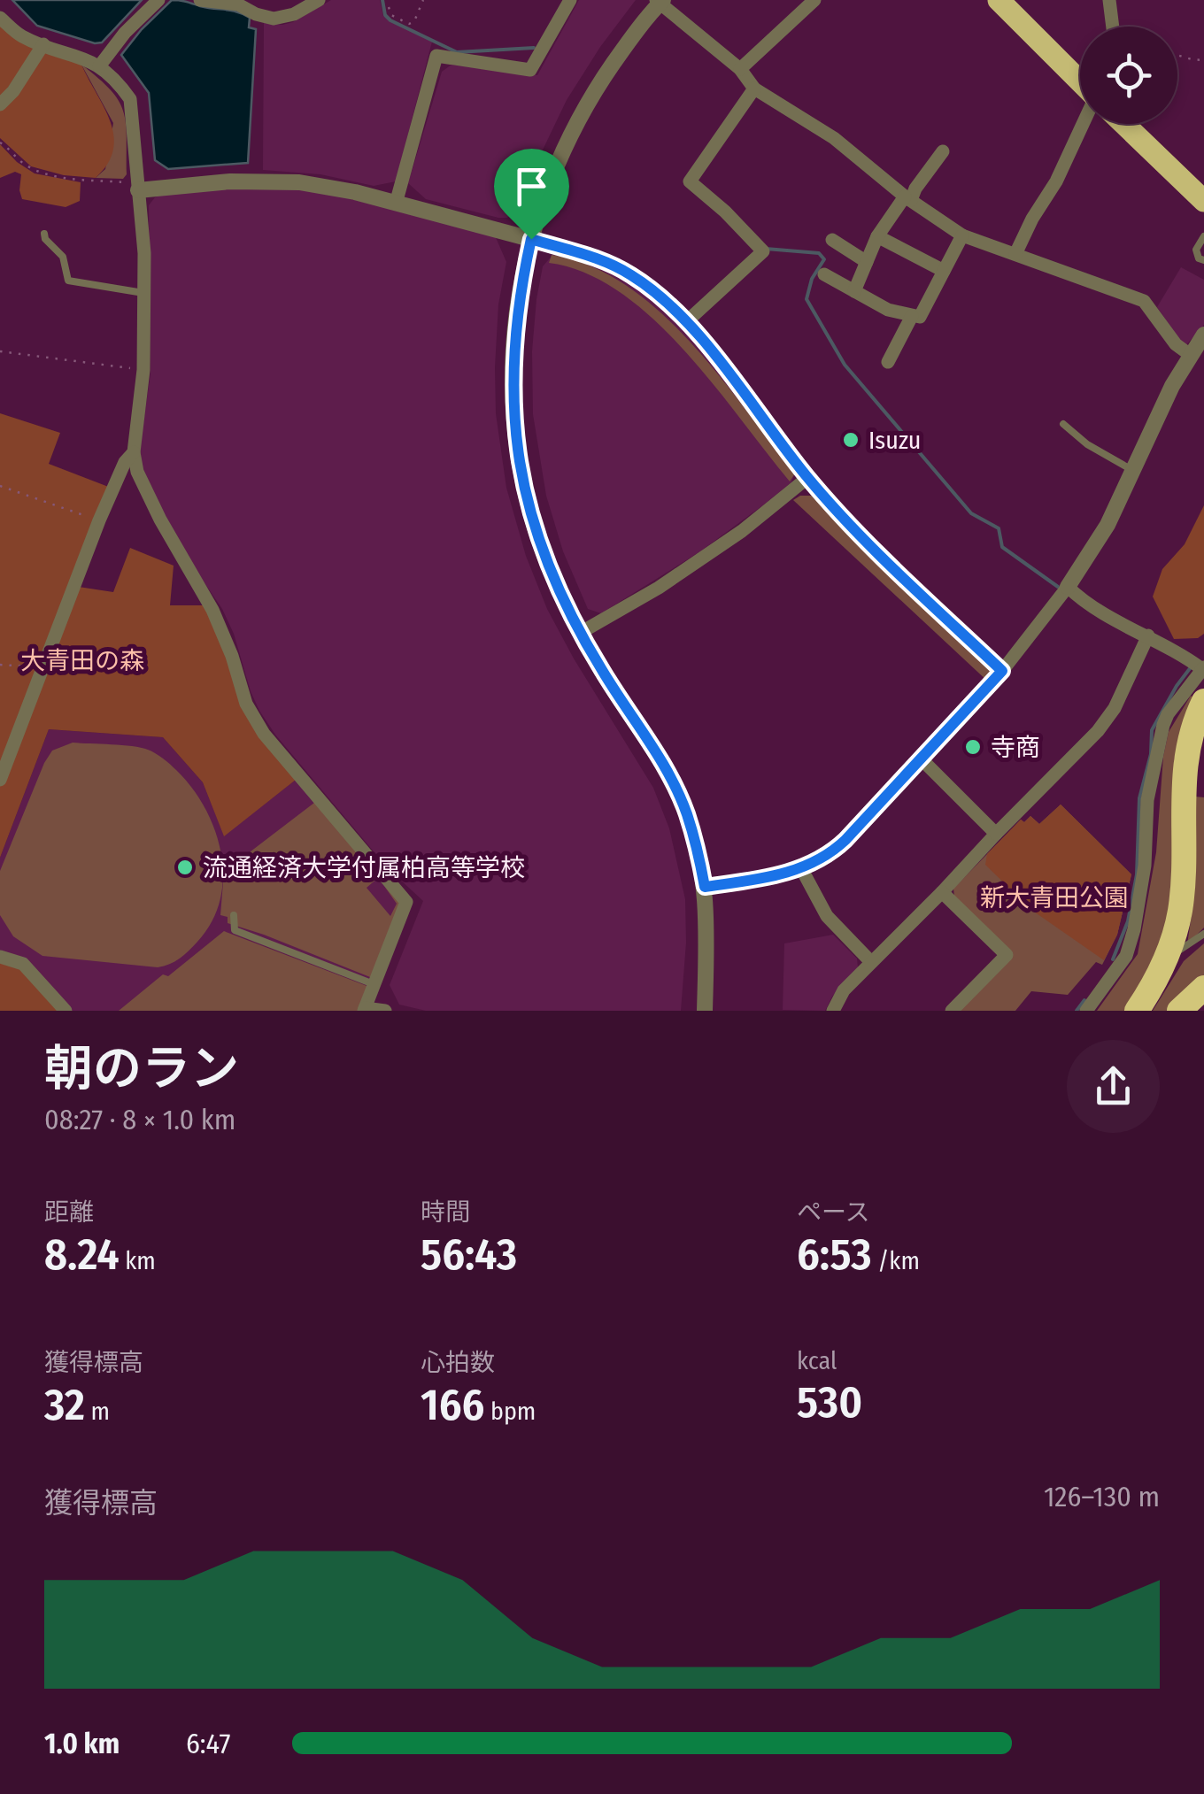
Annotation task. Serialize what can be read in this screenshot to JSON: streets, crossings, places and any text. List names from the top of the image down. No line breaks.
{"parks":["大青田の森","新大青田公園"],"places":["Isuzu","寺商","流通経済大学付属柏高等学校"],"page":{"heading":["朝のラン","08:27 · 8 × 1.0 km"],"stats":[["距離","8.24 km"],["時間","56:43"],["ペース","6:53 /km"],["獲得標高","32 m"],["心拍数","166 bpm"],["kcal","530"]],"chart":["獲得標高","126–130 m"],"list":[{"name":"1.0 km","note":"6:47"}]}}
